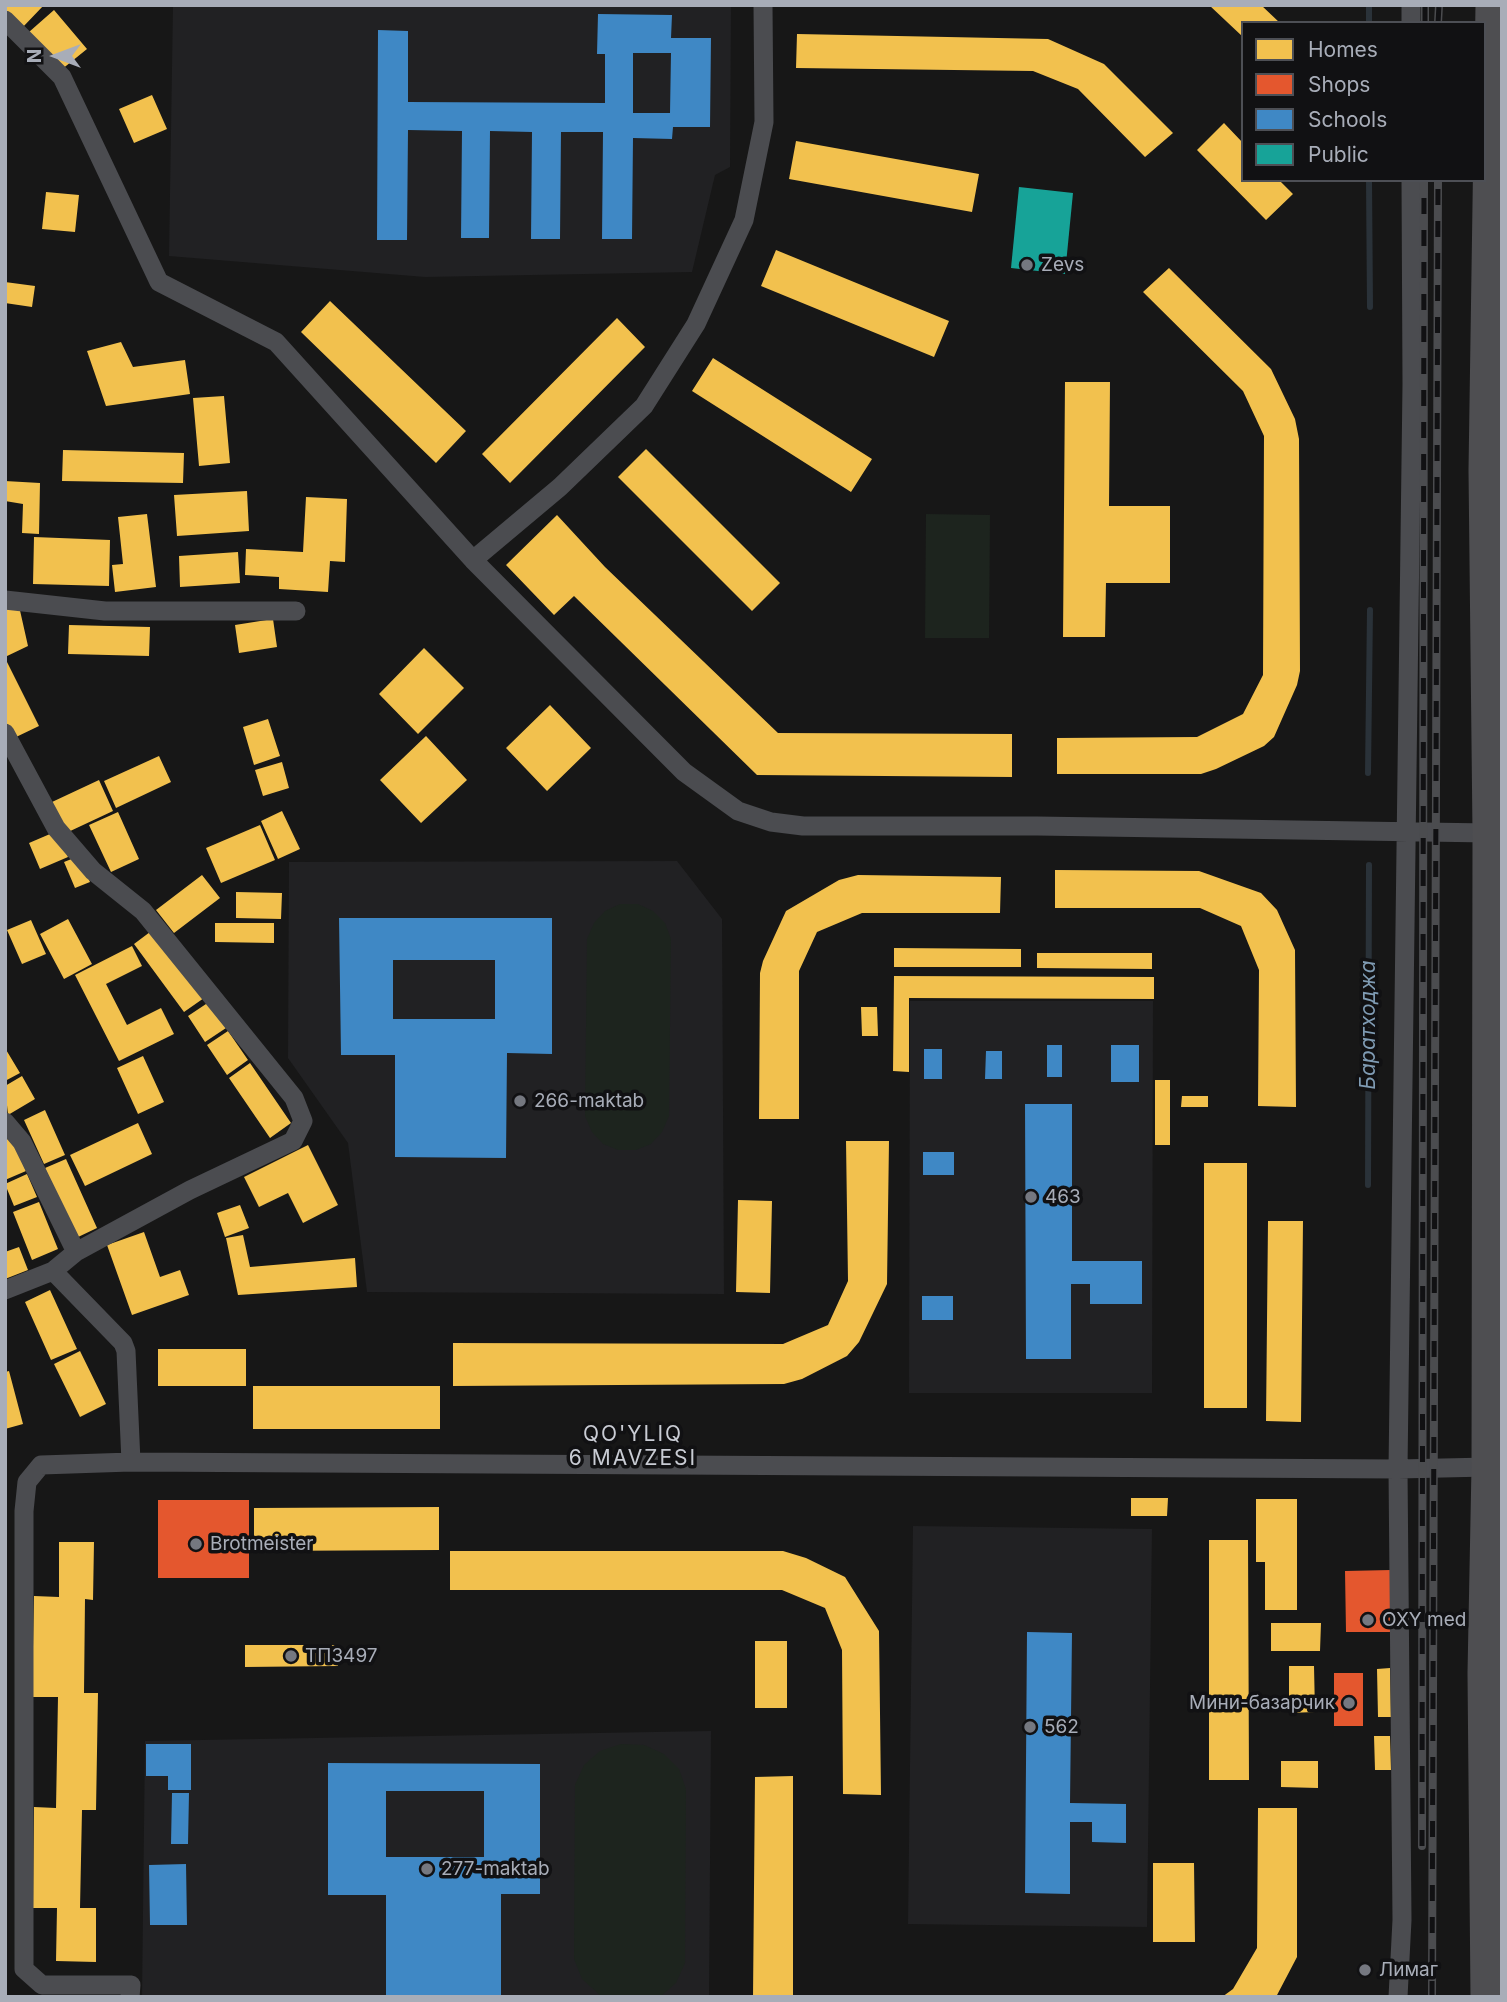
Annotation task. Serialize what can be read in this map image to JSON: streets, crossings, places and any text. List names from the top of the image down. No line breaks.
{"districts":["QO'YLIQ 6 MAVZESI"],"water":["Баратходжа"],"places":["Zevs","266-maktab","463","Brotmeister","OXY med","ТП3497","Мини-базарчик","562","277-maktab","Лимаг"],"legend":["Homes","Shops","Schools","Public"],"north":"left"}
